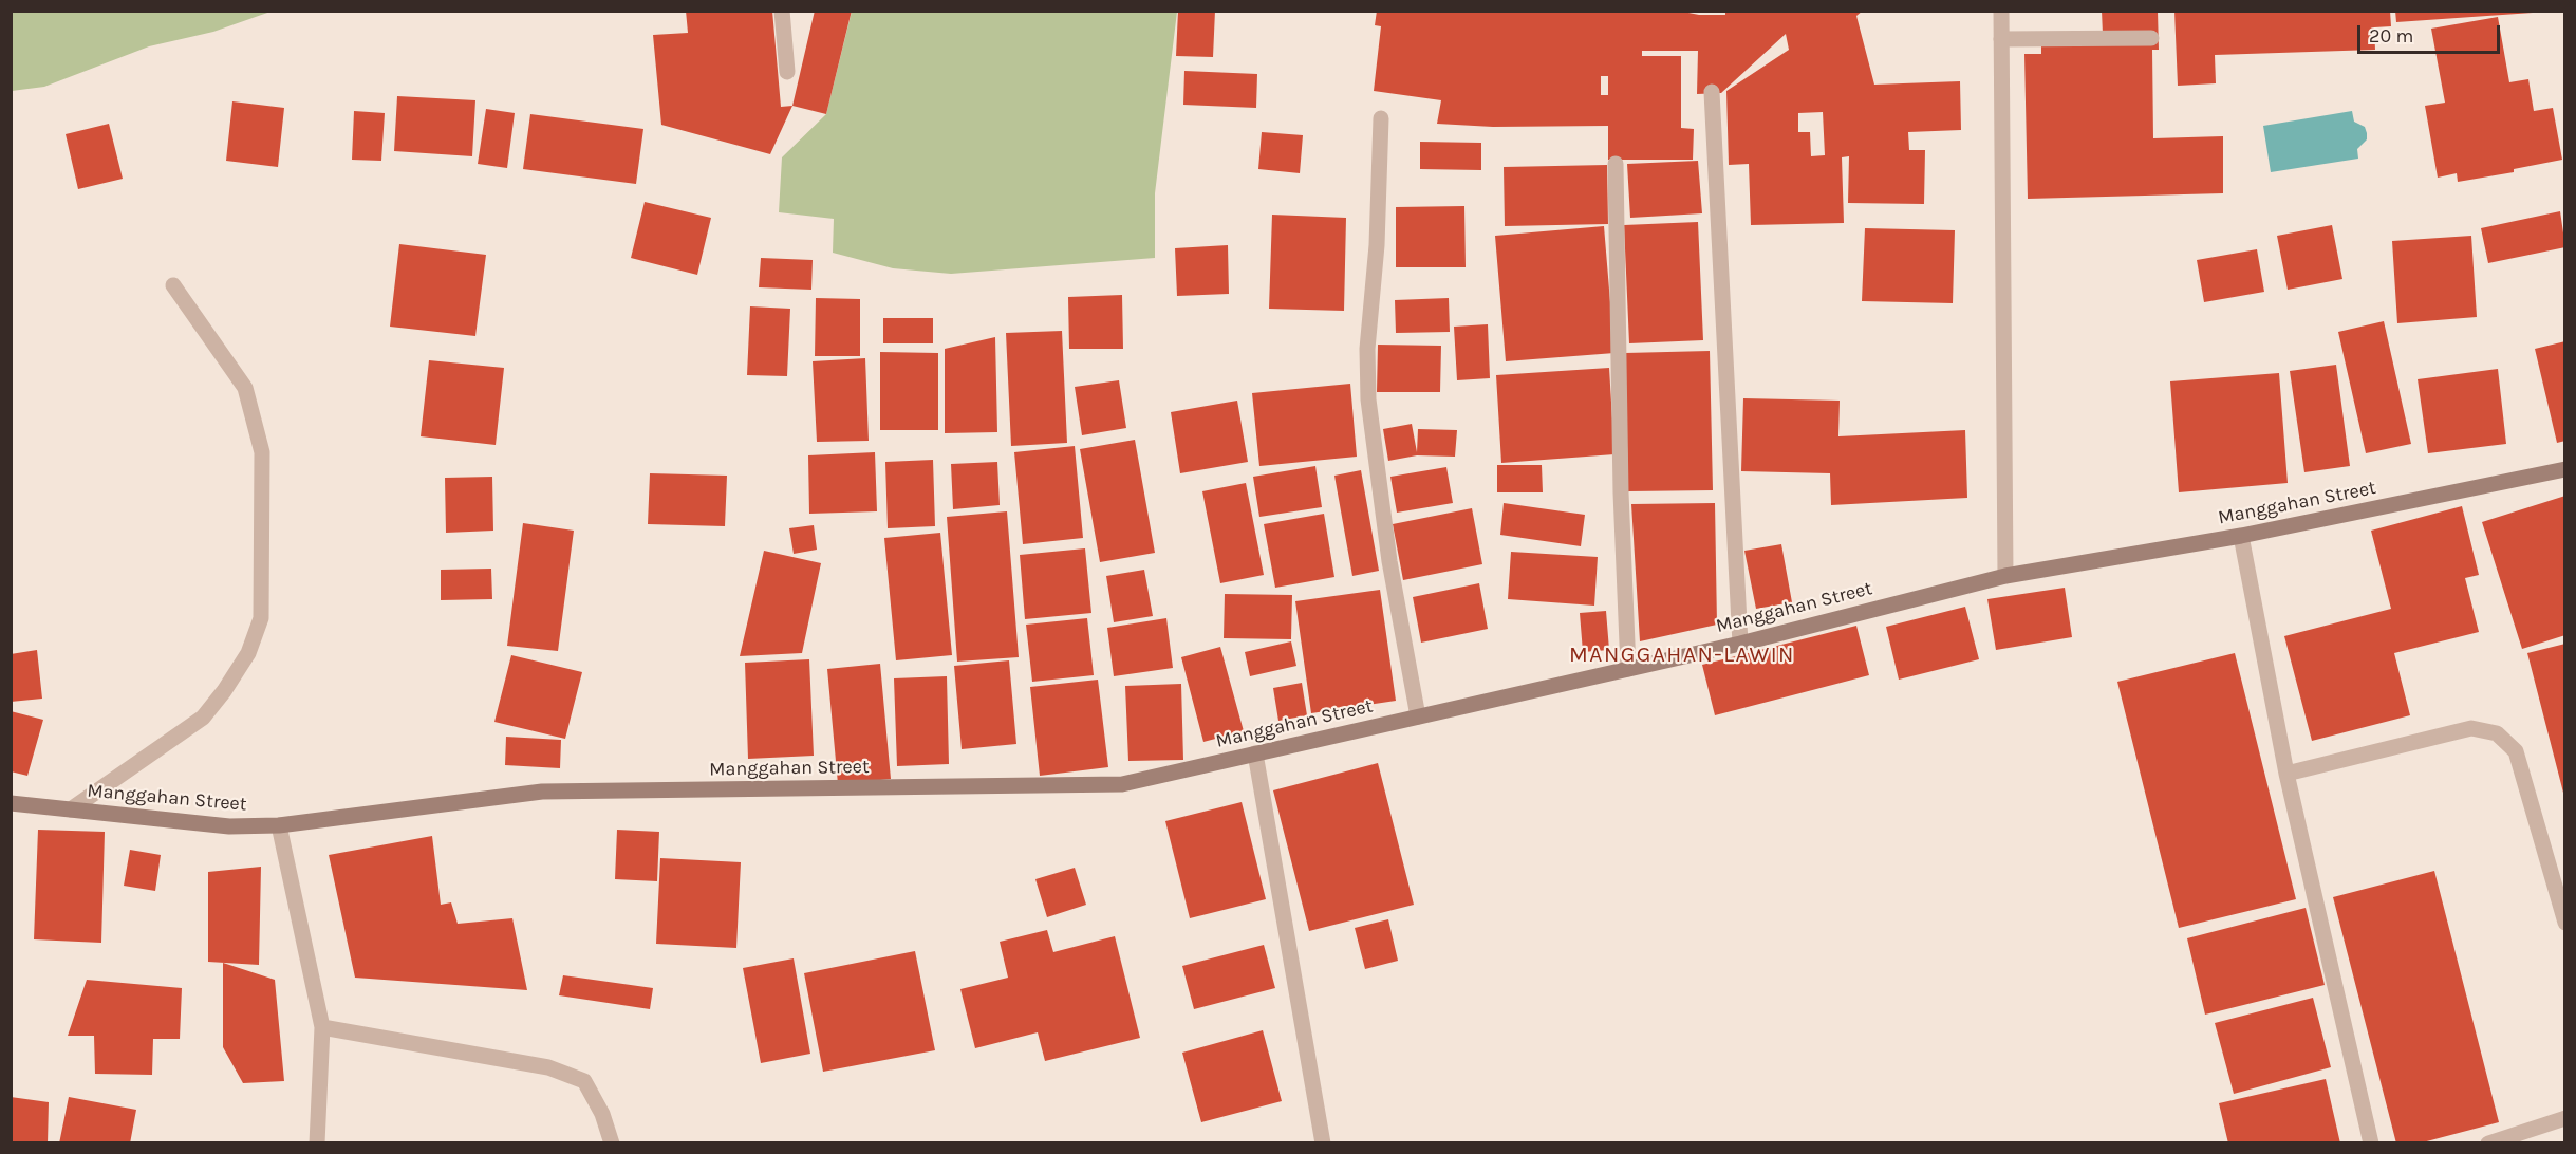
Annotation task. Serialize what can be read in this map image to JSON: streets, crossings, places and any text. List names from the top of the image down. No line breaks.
{"streets":{"street":["Manggahan Street"]},"districts":["MANGGAHAN-LAWIN"],"scale_bar":"20 m"}
